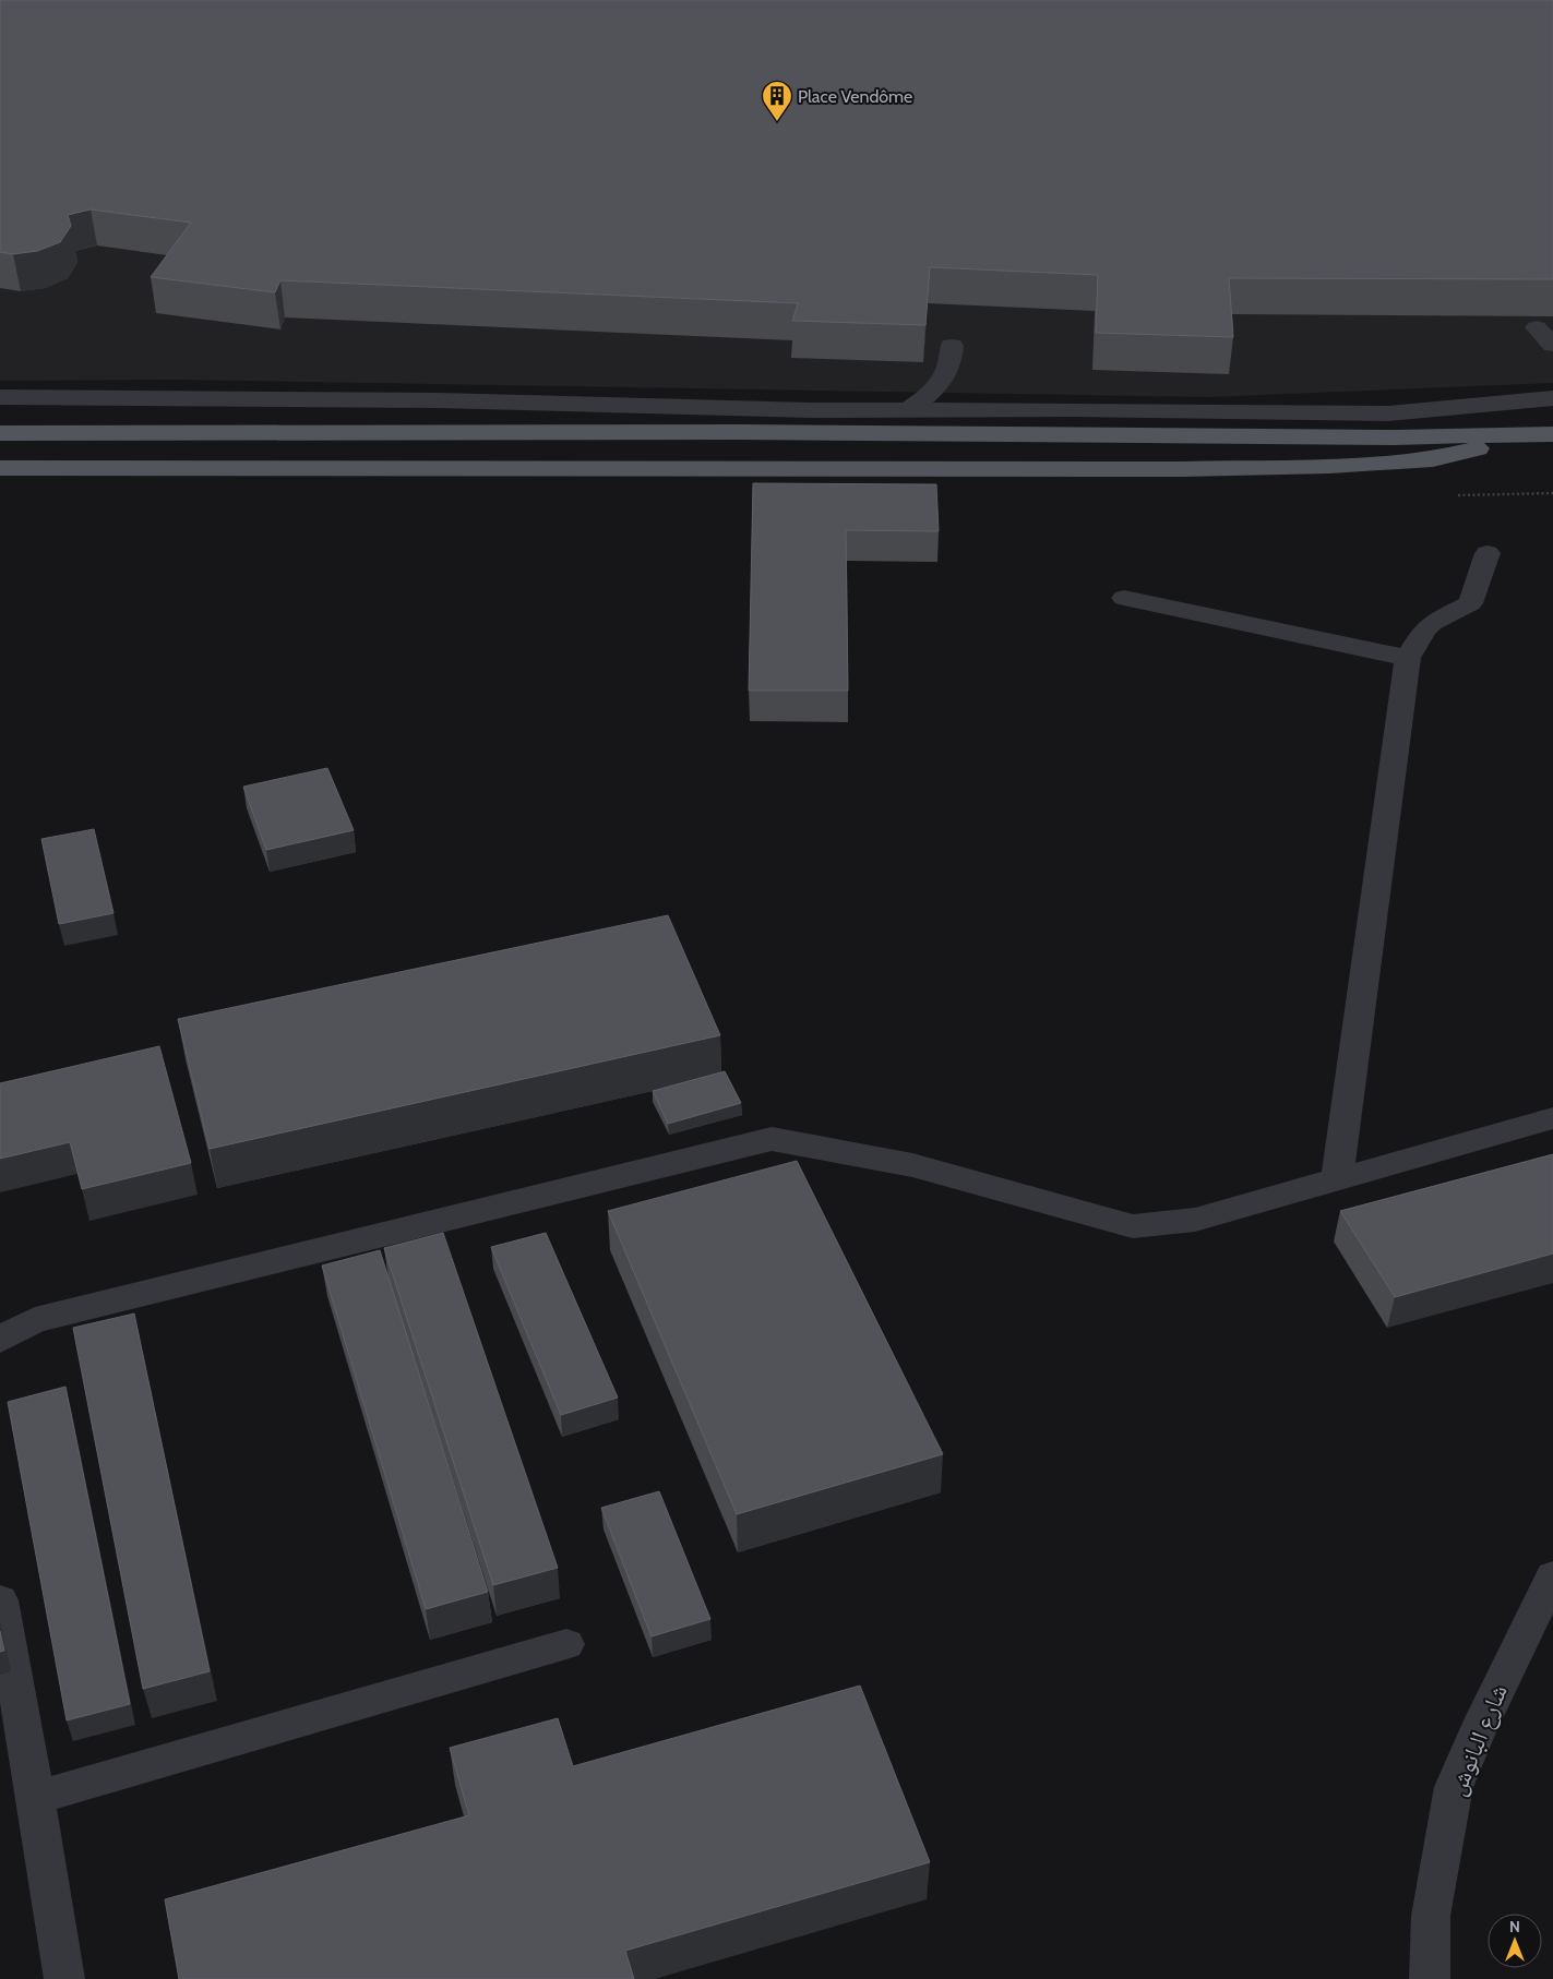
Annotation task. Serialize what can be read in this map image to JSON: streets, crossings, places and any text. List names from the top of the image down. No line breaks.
{"streets":{"street":["شارع البانوش"]},"places":{"building":["Place Vendôme"]},"north":"top"}
